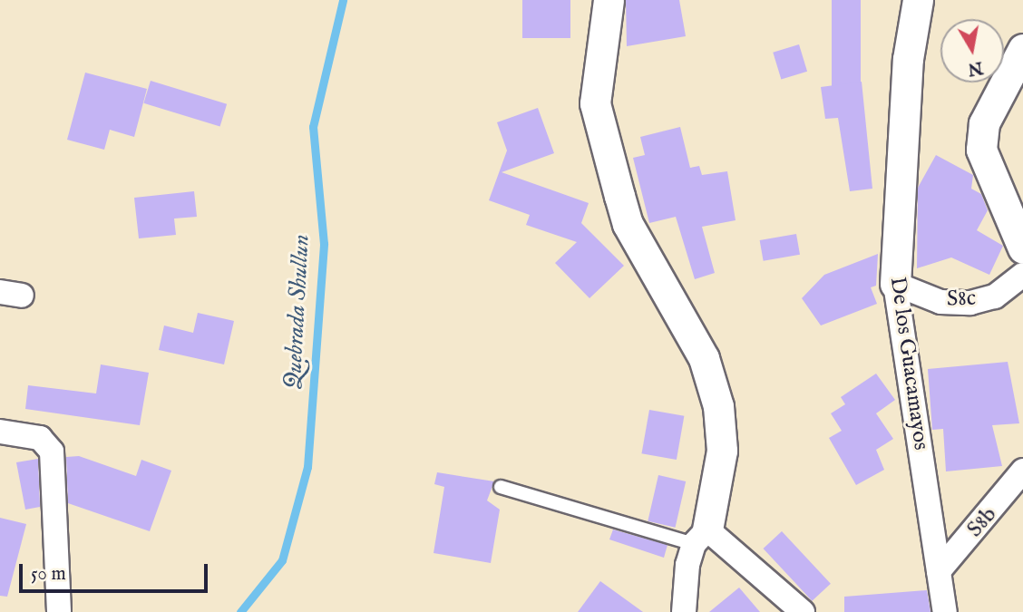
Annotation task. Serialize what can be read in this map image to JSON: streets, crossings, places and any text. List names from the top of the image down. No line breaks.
{"streets":{"street":["S8c","De los Guacamayos","S8b"]},"crossings":[["S8c","De los Guacamayos"],["De los Guacamayos","S8b"]],"water":["Quebrada Shullun"],"scale_bar":"50 m","north":"bottom"}
